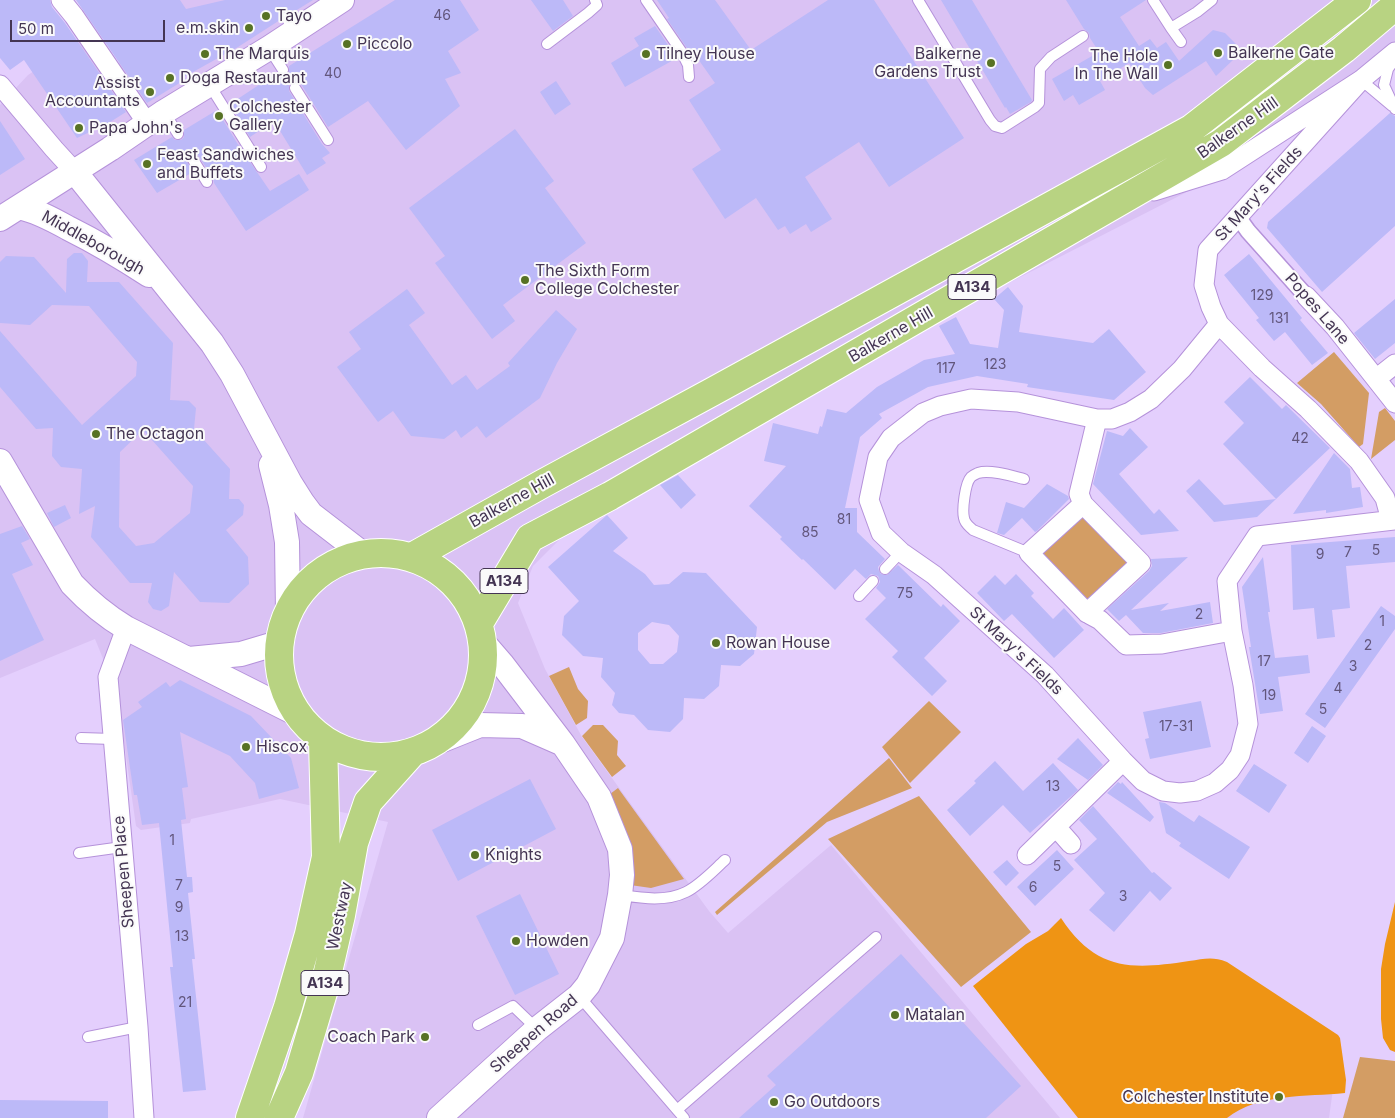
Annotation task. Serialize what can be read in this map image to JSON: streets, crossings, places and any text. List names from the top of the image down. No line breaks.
{"streets":{"main road":["Balkerne Hill","A134","Westway"],"street":["St Mary's Fields","Middleborough","Popes Lane","Sheepen Place","Sheepen Road"]},"crossings":[["Balkerne Hill","A134"],["Balkerne Hill","Sheepen Road"],["St Mary's Fields","Popes Lane"],["Middleborough","A134"],["A134","Westway"],["A134","Sheepen Road"]],"places":["Tayo","e.m.skin","Piccolo","Balkerne Gate","The Marquis","Tilney House","Balkerne Gardens Trust","The Hole In The Wall","Doga Restaurant","Assist Accountants","Colchester Gallery","Papa John's","Feast Sandwiches and Buffets","The Sixth Form College Colchester","The Octagon","Rowan House","Hiscox","Knights","Howden","Matalan","Coach Park","Colchester Institute","Go Outdoors"],"house_numbers":["46","40","129","131","123","117","42","81","85","5","7","9","75","2","1","2","17","3","4","19","5","17-31","13","1","5","7","6","3","9","13","21"],"scale_bar":"50 m"}
